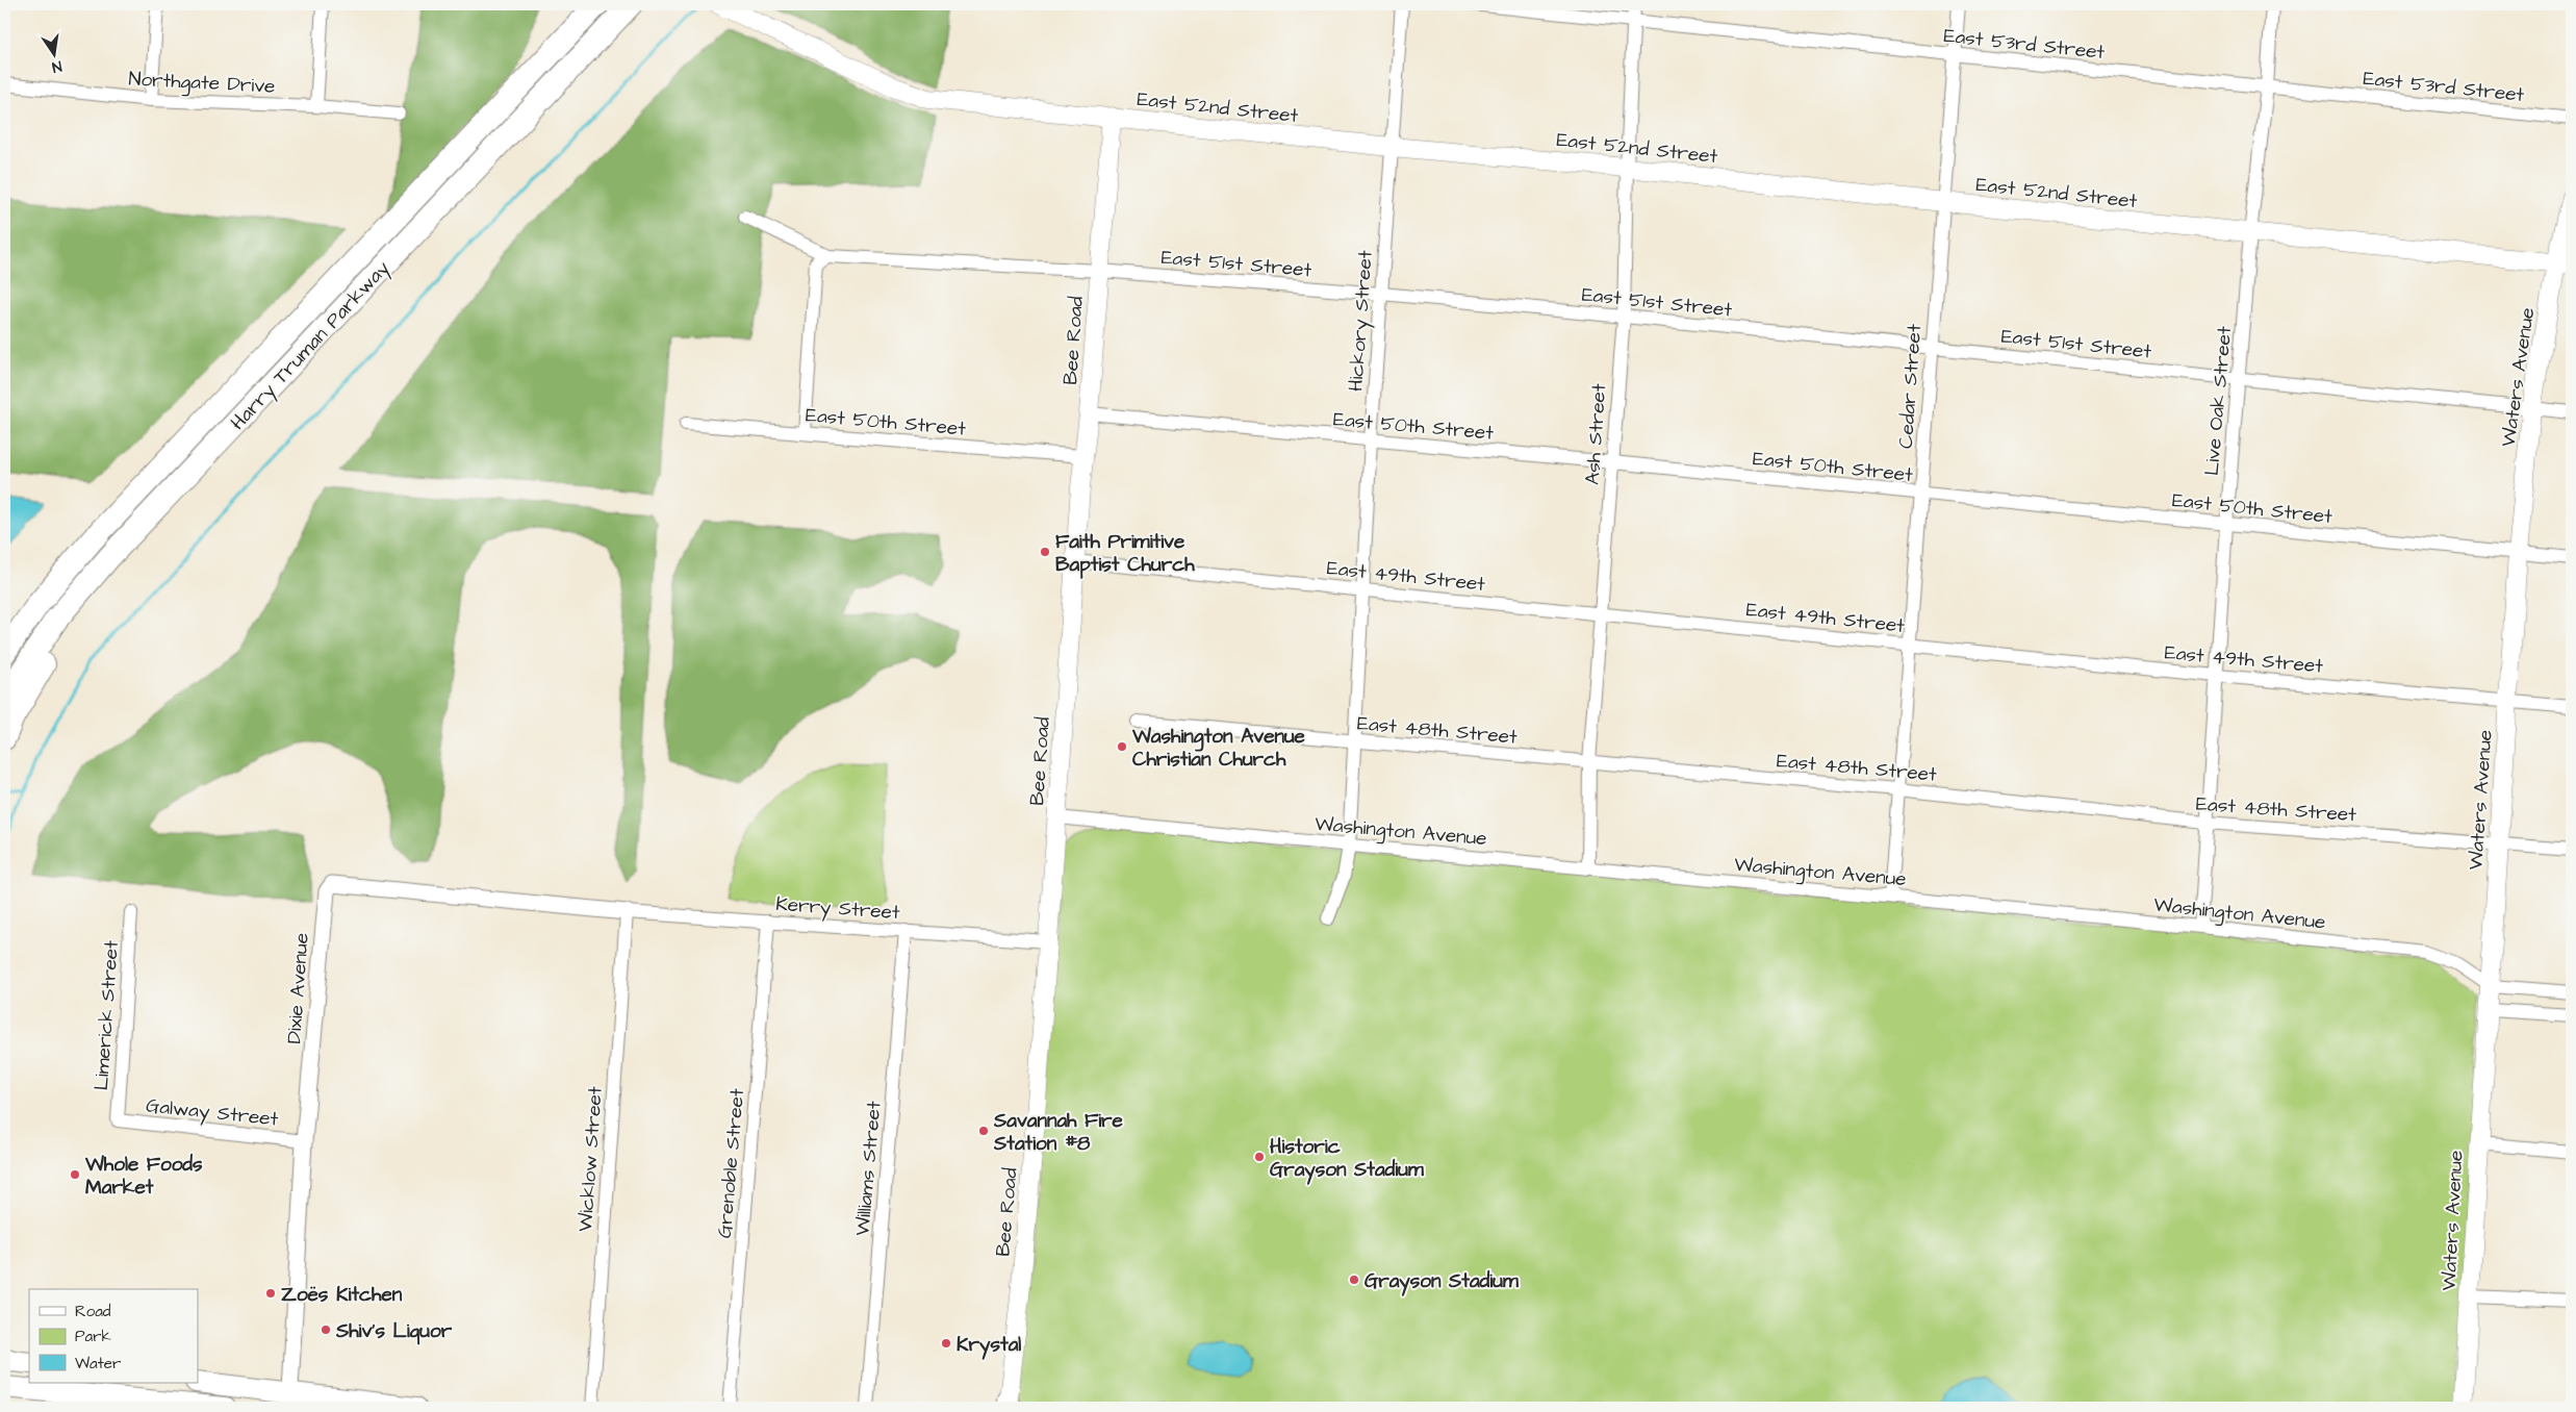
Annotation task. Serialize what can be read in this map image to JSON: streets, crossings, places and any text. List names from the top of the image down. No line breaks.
{"streets":{"highway":["Harry Truman Parkway"],"main road":["East 52nd Street","Bee Road","Waters Avenue"],"street":["East 53rd Street","Northgate Drive","East 51st Street","Hickory Street","Cedar Street","Live Oak Street","East 50th Street","Ash Street","East 49th Street","East 48th Street","Washington Avenue","Kerry Street","Dixie Avenue","Limerick Street","Galway Street","Wicklow Street","Grenoble Street","Williams Street"]},"crossings":[["East 53rd Street","Cedar Street"],["East 53rd Street","Live Oak Street"],["East 53rd Street","Ash Street"],["East 52nd Street","Hickory Street"],["East 52nd Street","Bee Road"],["East 52nd Street","Waters Avenue"],["East 52nd Street","Cedar Street"],["East 52nd Street","Live Oak Street"],["East 52nd Street","Ash Street"],["East 51st Street","Hickory Street"],["East 51st Street","Bee Road"],["East 51st Street","Waters Avenue"],["East 51st Street","Cedar Street"],["East 51st Street","Live Oak Street"],["East 51st Street","Ash Street"],["Hickory Street","East 50th Street"],["Hickory Street","East 49th Street"],["Hickory Street","East 48th Street"],["Hickory Street","Washington Avenue"],["Bee Road","East 50th Street"],["Bee Road","East 49th Street"],["Bee Road","Washington Avenue"],["Bee Road","Kerry Street"],["Waters Avenue","East 50th Street"],["Waters Avenue","East 49th Street"],["Waters Avenue","East 48th Street"],["Waters Avenue","Washington Avenue"],["Cedar Street","East 50th Street"],["Cedar Street","East 49th Street"],["Cedar Street","East 48th Street"],["Cedar Street","Washington Avenue"],["Live Oak Street","East 50th Street"],["Live Oak Street","East 49th Street"],["Live Oak Street","East 48th Street"],["Live Oak Street","Washington Avenue"],["East 50th Street","Ash Street"],["Ash Street","East 49th Street"],["Ash Street","East 48th Street"],["Ash Street","Washington Avenue"],["Kerry Street","Dixie Avenue"],["Kerry Street","Wicklow Street"],["Kerry Street","Grenoble Street"],["Kerry Street","Williams Street"],["Dixie Avenue","Galway Street"],["Dixie Avenue","Wicklow Street"],["Limerick Street","Galway Street"]],"places":["Faith Primitive Baptist Church","Washington Avenue Christian Church","Savannah Fire Station #8","Historic Grayson Stadium","Whole Foods Market","Grayson Stadium","Zoës Kitchen","Shiv’s Liquor","Krystal"],"legend":["Road","Park","Water"],"north":"bottom"}
